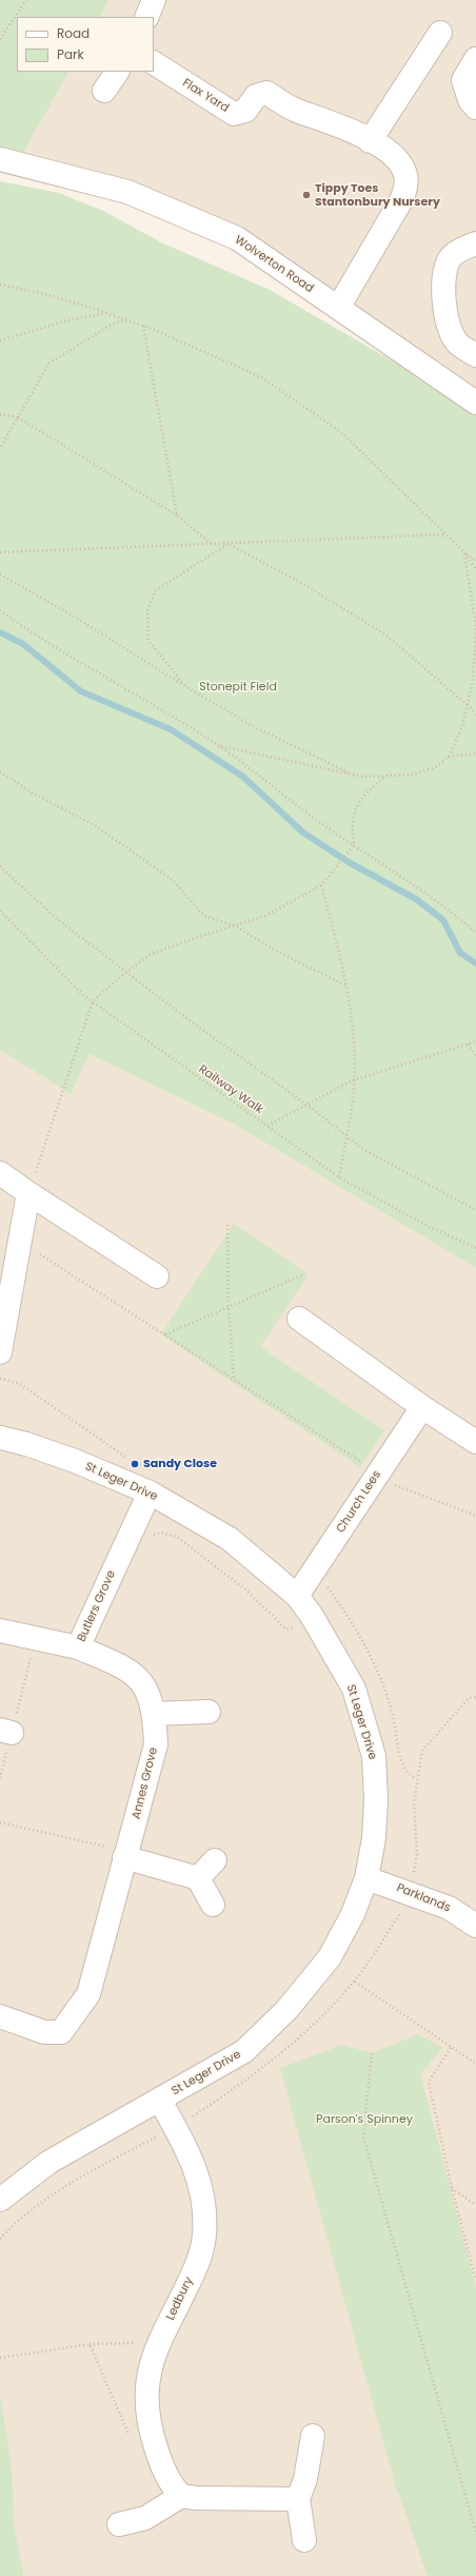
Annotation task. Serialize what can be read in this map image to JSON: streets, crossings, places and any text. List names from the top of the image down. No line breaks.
{"streets":{"street":["Flax Yard","Wolverton Road","St Leger Drive","Church Lees","Butlers Grove","Annes Grove","Parklands","Ledbury"],"path":["Railway Walk"]},"crossings":[["Flax Yard","Wolverton Road"],["St Leger Drive","Church Lees"],["St Leger Drive","Butlers Grove"],["St Leger Drive","Parklands"],["St Leger Drive","Ledbury"],["Butlers Grove","Annes Grove"]],"parks":["Stonepit Field","Parson's Spinney"],"places":["Tippy Toes Stantonbury Nursery","Sandy Close"],"legend":["Road","Park"]}
